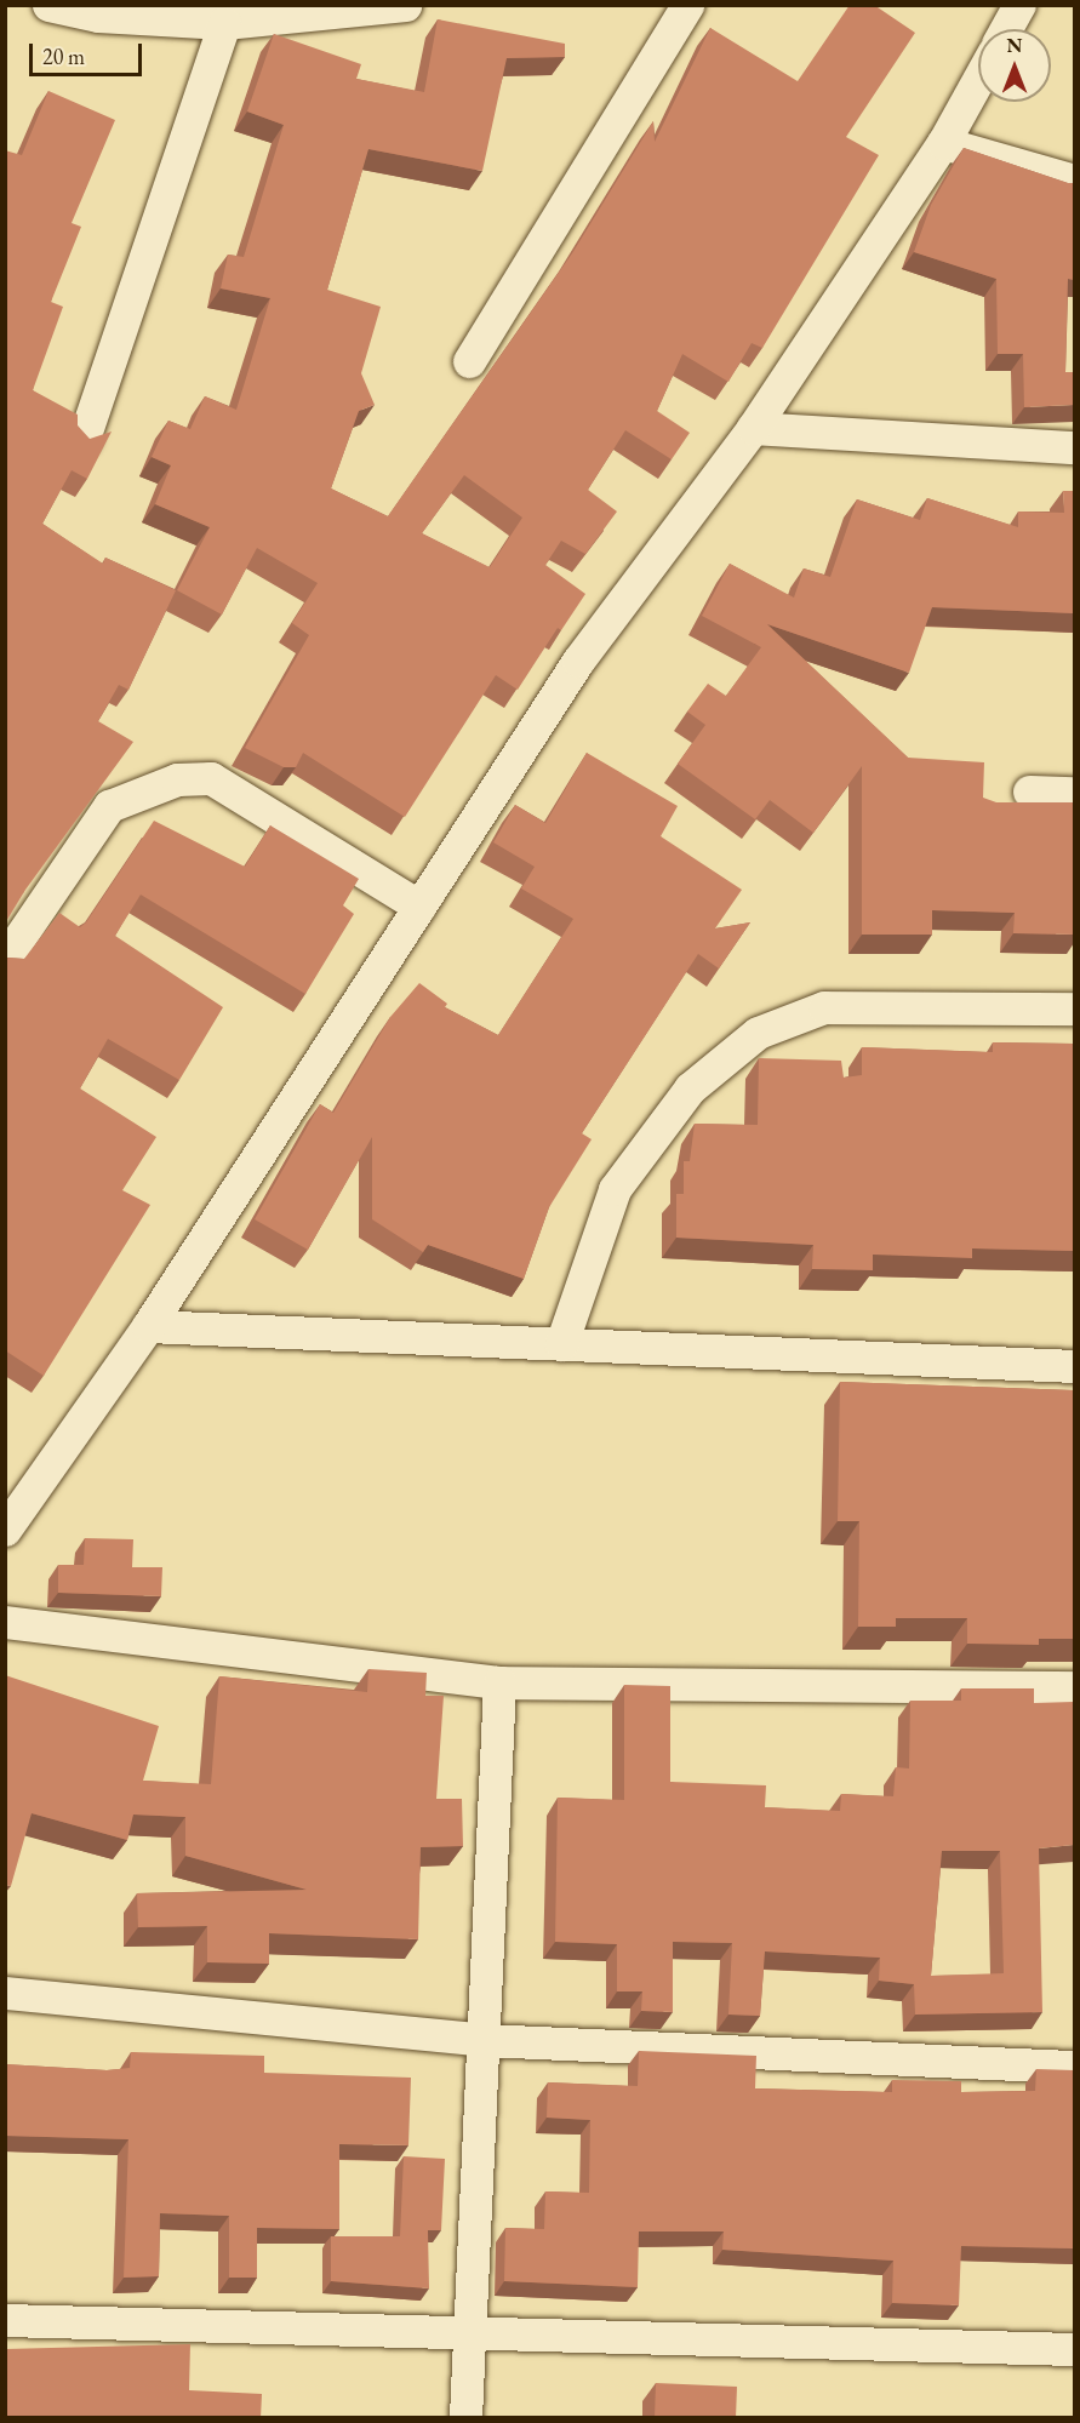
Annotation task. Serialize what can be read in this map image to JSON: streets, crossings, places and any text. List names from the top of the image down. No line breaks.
{"scale_bar":"20 m","north":"top"}
